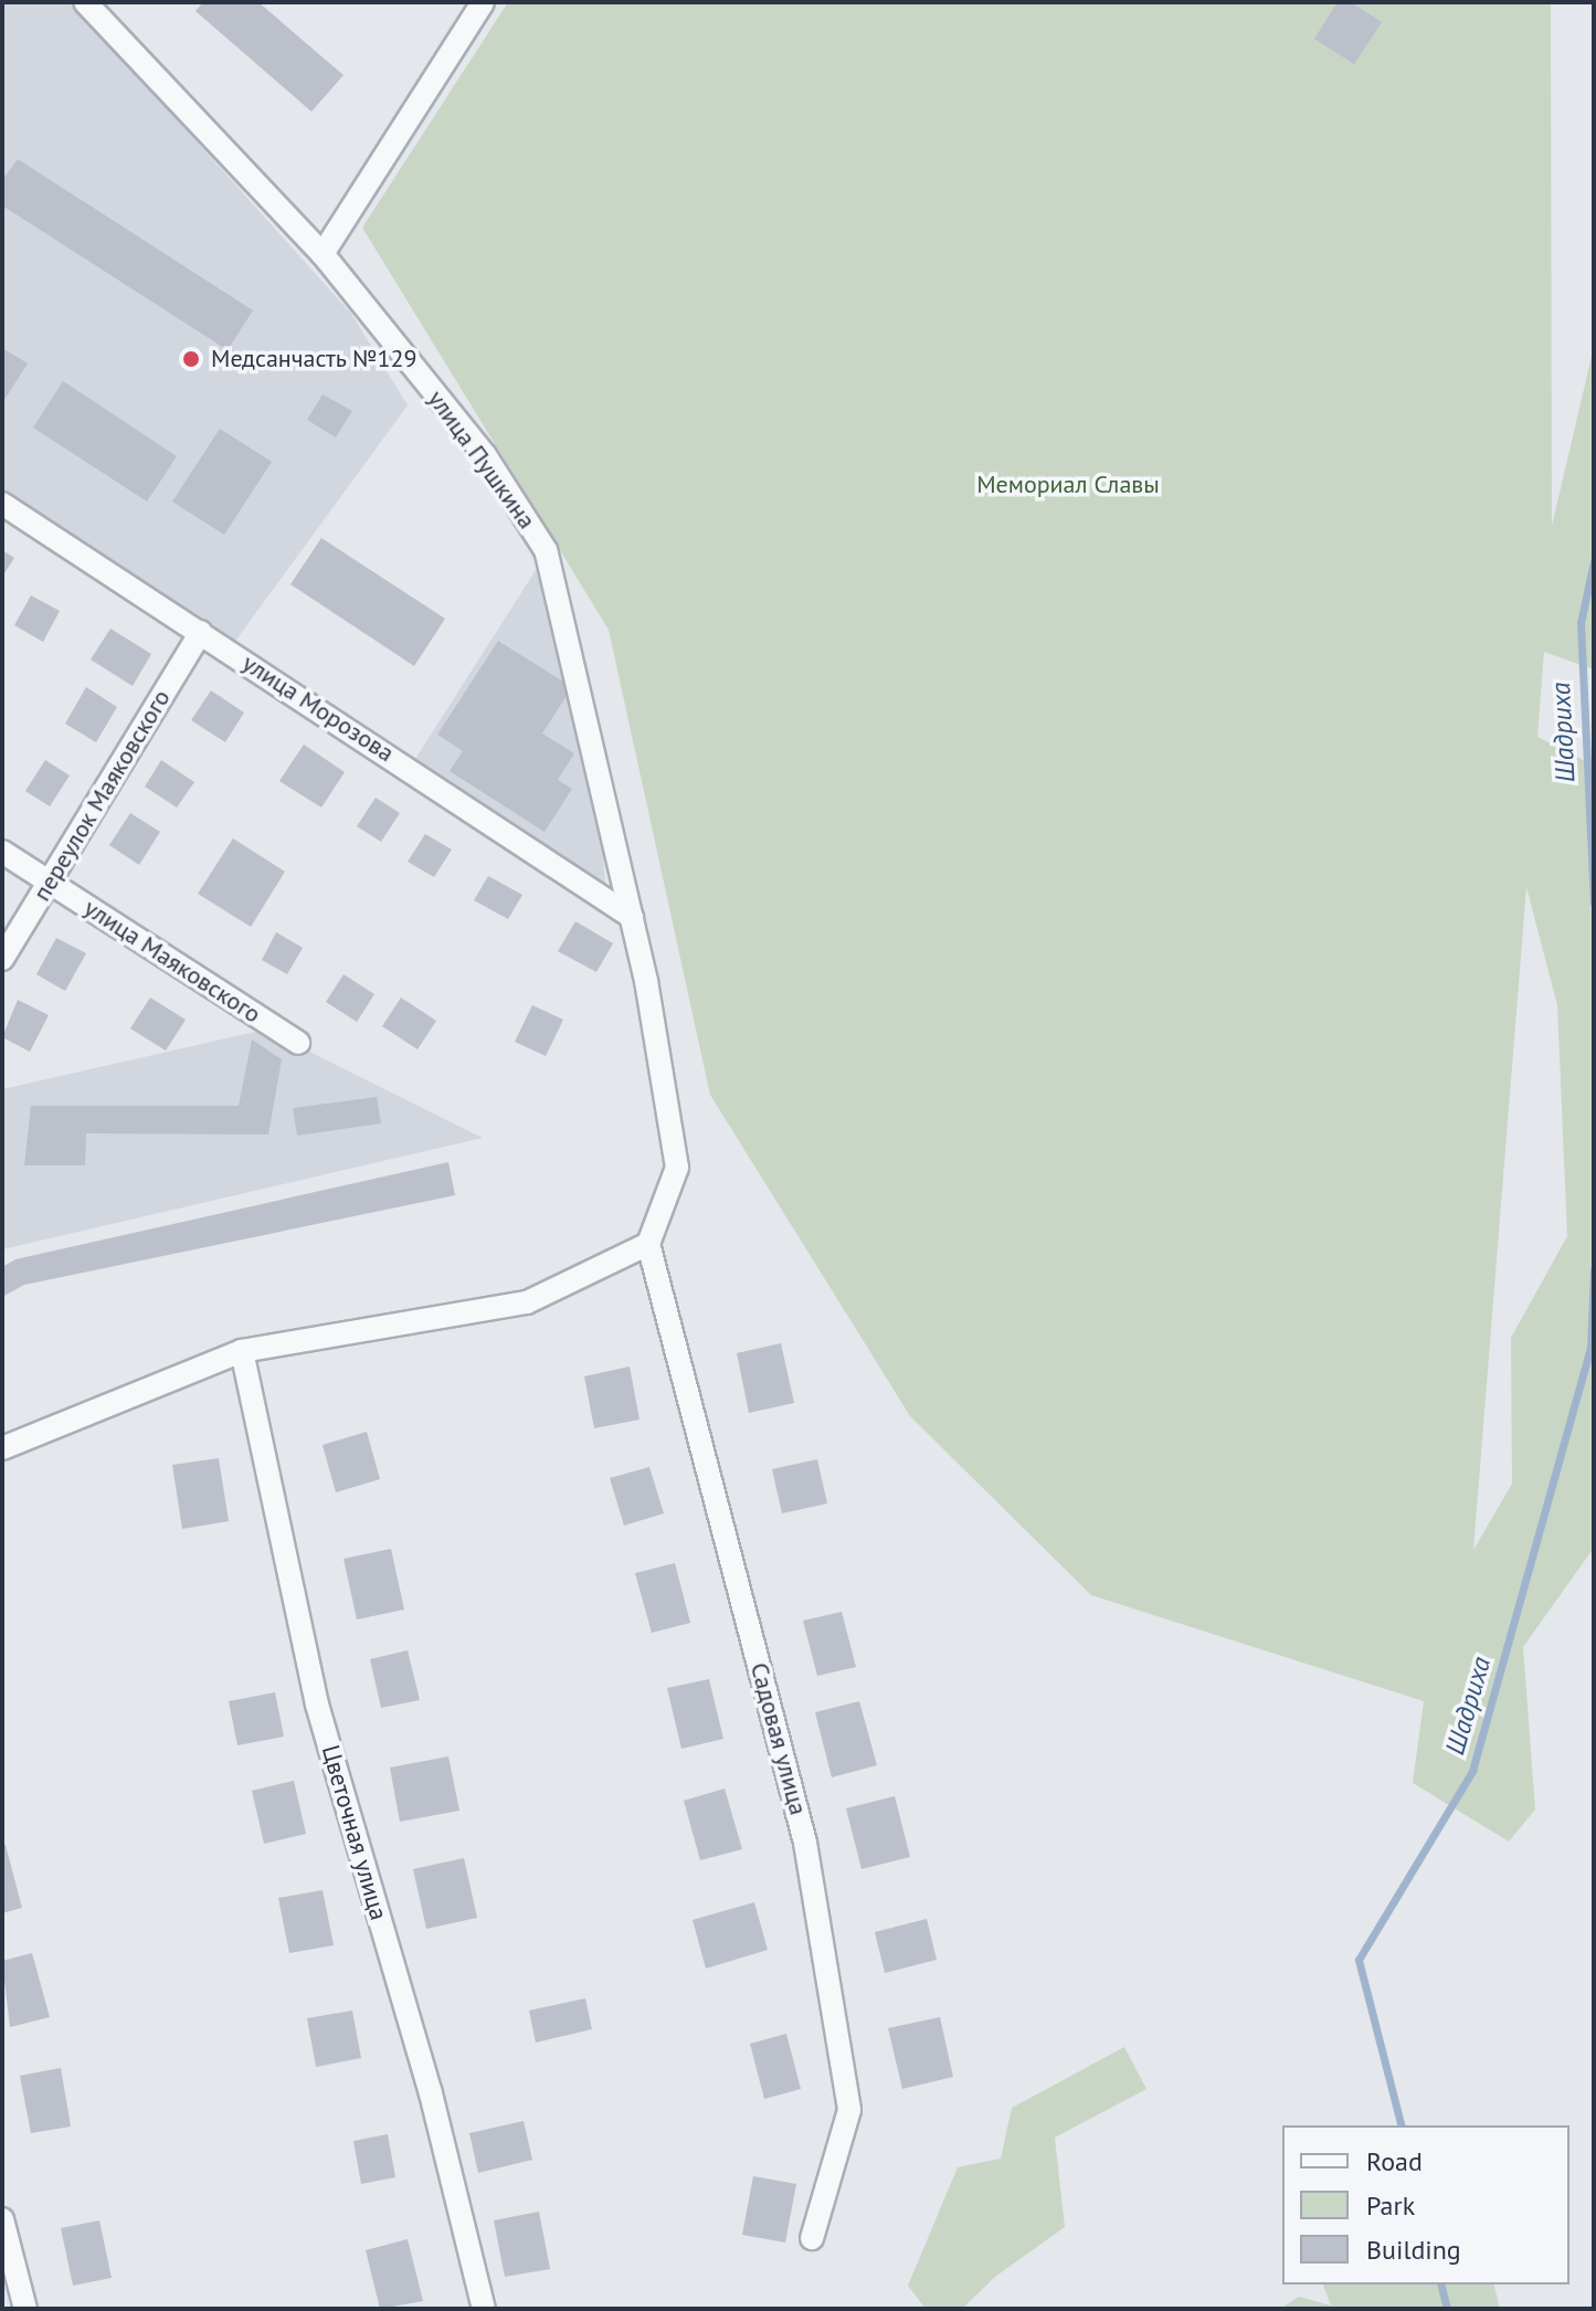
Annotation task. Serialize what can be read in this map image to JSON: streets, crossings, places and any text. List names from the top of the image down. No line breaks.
{"streets":{"street":["улица Пушкина","улица Морозова","переулок Маяковского","улица Маяковского","Садовая улица","Цветочная улица"]},"crossings":[["улица Пушкина","улица Морозова"],["улица Пушкина","Садовая улица"],["улица Морозова","переулок Маяковского"],["переулок Маяковского","улица Маяковского"]],"water":["Шадриха"],"parks":["Мемориал Славы"],"places":["Медсанчасть №129"],"legend":["Road","Park","Building"]}
